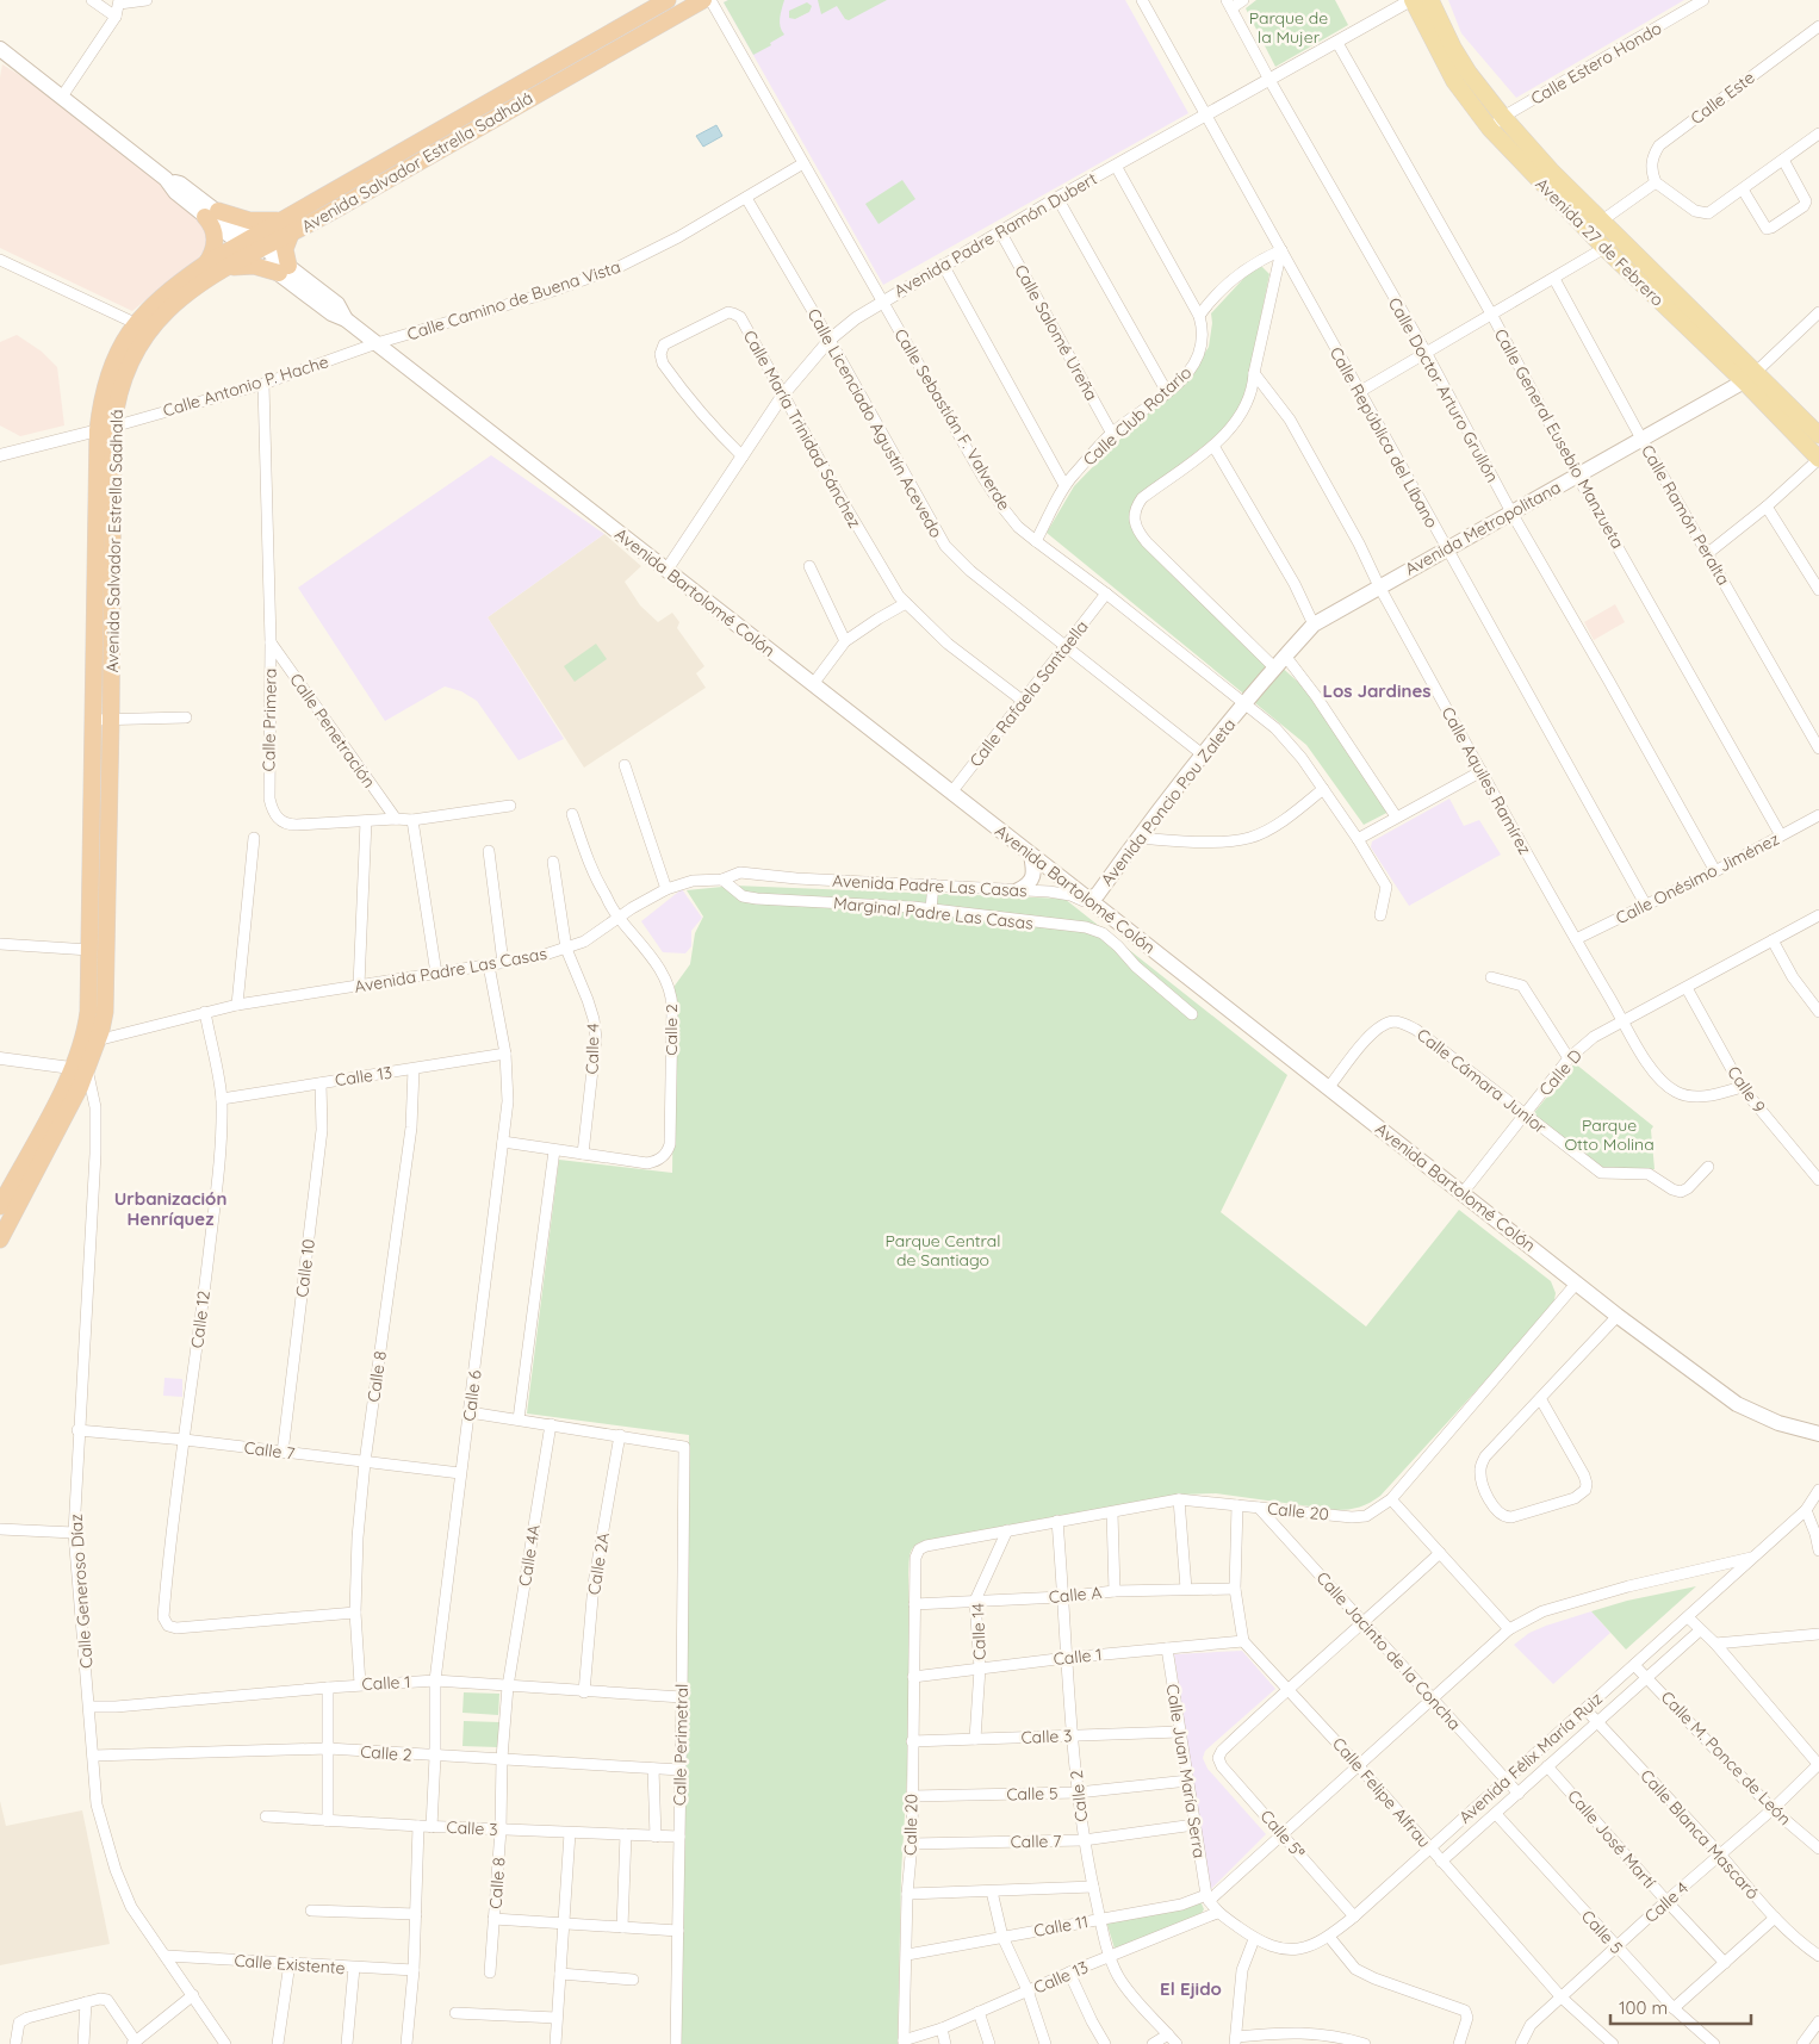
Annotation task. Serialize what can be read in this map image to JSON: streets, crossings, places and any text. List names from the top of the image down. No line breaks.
{"streets":{"highway":["Avenida Salvador Estrella Sadhalá"],"main road":["Avenida 27 de Febrero","Avenida Metropolitana","Avenida Bartolomé Colón","Avenida Poncio Pou Zaleta"],"street":["Calle Estero Hondo","Calle Este","Avenida Padre Ramón Dubert","Calle Camino de Buena Vista","Calle Salomé Ureña","Calle Antonio P. Hache","Calle Doctor Arturo Grullón","Calle Club Rotario","Calle Sebastián F. Valverde","Calle Licenciado Agustín Acevedo","Calle María Trinidad Sánchez","Calle República del Líbano","Calle General Eusebio Manzueta","Calle Ramón Peralta","Calle Rafaela Santaella","Calle Primera","Calle Penetración","Calle Aquiles Ramírez","Calle Onésimo Jiménez","Avenida Padre Las Casas","Marginal Padre Las Casas","Calle 2","Calle 4","Calle D","Calle 13","Calle Cámara Junior","Calle 9","Calle 10","Calle 12","Calle 8","Calle 6","Calle 7","Calle 20","Calle 4A","Calle 2A","Calle Generoso Díaz","Calle A","Calle 14","Calle Jacinto de la Concha","Calle 1","Calle 3","Calle Perimetral","Avenida Félix María Ruiz","Calle M. Ponce de León","Calle Juan María Serra","Calle Felipe Alfrau","Calle 5","Calle 5ª","Calle Blanca Mascaró","Calle José Martí","Calle 11","Calle Existente"]},"crossings":[["Calle Estero Hondo","Avenida 27 de Febrero"],["Avenida Salvador Estrella Sadhalá","Calle Antonio P. Hache"],["Avenida Salvador Estrella Sadhalá","Avenida Bartolomé Colón"],["Avenida Salvador Estrella Sadhalá","Avenida Padre Las Casas"],["Avenida Salvador Estrella Sadhalá","Calle Generoso Díaz"],["Avenida Padre Ramón Dubert","Avenida 27 de Febrero"],["Avenida Padre Ramón Dubert","Calle Salomé Ureña"],["Avenida Padre Ramón Dubert","Calle Doctor Arturo Grullón"],["Avenida Padre Ramón Dubert","Calle Sebastián F. Valverde"],["Avenida Padre Ramón Dubert","Calle Licenciado Agustín Acevedo"],["Avenida Padre Ramón Dubert","Calle María Trinidad Sánchez"],["Avenida Padre Ramón Dubert","Calle República del Líbano"],["Avenida Padre Ramón Dubert","Calle General Eusebio Manzueta"],["Avenida Padre Ramón Dubert","Avenida Bartolomé Colón"],["Avenida 27 de Febrero","Avenida Metropolitana"],["Calle Camino de Buena Vista","Calle Antonio P. Hache"],["Calle Camino de Buena Vista","Calle Sebastián F. Valverde"],["Calle Camino de Buena Vista","Calle Licenciado Agustín Acevedo"],["Calle Camino de Buena Vista","Avenida Bartolomé Colón"],["Calle Salomé Ureña","Calle Club Rotario"],["Calle Antonio P. Hache","Avenida Bartolomé Colón"],["Calle Antonio P. Hache","Calle Primera"],["Calle Doctor Arturo Grullón","Avenida Metropolitana"],["Calle Doctor Arturo Grullón","Calle Onésimo Jiménez"],["Calle Club Rotario","Calle Sebastián F. Valverde"],["Calle Sebastián F. Valverde","Avenida Metropolitana"],["Calle Sebastián F. Valverde","Calle Rafaela Santaella"],["Calle Sebastián F. Valverde","Avenida Poncio Pou Zaleta"],["Calle Licenciado Agustín Acevedo","Calle Rafaela Santaella"],["Calle Licenciado Agustín Acevedo","Avenida Poncio Pou Zaleta"],["Calle María Trinidad Sánchez","Calle Rafaela Santaella"],["Calle República del Líbano","Avenida Metropolitana"],["Calle República del Líbano","Calle Onésimo Jiménez"],["Calle General Eusebio Manzueta","Avenida Metropolitana"],["Calle General Eusebio Manzueta","Calle Onésimo Jiménez"],["Calle Ramón Peralta","Avenida Metropolitana"],["Avenida Metropolitana","Calle Aquiles Ramírez"],["Avenida Metropolitana","Avenida Poncio Pou Zaleta"],["Avenida Bartolomé Colón","Calle Rafaela Santaella"],["Avenida Bartolomé Colón","Avenida Poncio Pou Zaleta"],["Avenida Bartolomé Colón","Avenida Padre Las Casas"],["Avenida Bartolomé Colón","Calle D"],["Avenida Bartolomé Colón","Calle Cámara Junior"],["Avenida Bartolomé Colón","Calle 20"],["Calle Primera","Calle Penetración"],["Calle Aquiles Ramírez","Calle Onésimo Jiménez"],["Calle Aquiles Ramírez","Calle D"],["Calle Aquiles Ramírez","Calle 9"],["Avenida Poncio Pou Zaleta","Avenida Padre Las Casas"],["Avenida Padre Las Casas","Marginal Padre Las Casas"],["Avenida Padre Las Casas","Calle 2"],["Avenida Padre Las Casas","Calle 4"],["Avenida Padre Las Casas","Calle 12"],["Avenida Padre Las Casas","Calle 6"],["Calle 2","Calle 4"],["Calle 2","Calle 13"],["Calle 2","Calle 8"],["Calle 2","Calle 6"],["Calle 2","Calle 7"],["Calle 2","Calle 20"],["Calle 2","Calle Generoso Díaz"],["Calle 2","Calle A"],["Calle 2","Calle 1"],["Calle 2","Calle 3"],["Calle 2","Calle Perimetral"],["Calle 2","Calle 5"],["Calle 2","Calle 11"],["Calle 4","Calle M. Ponce de León"],["Calle 4","Calle Felipe Alfrau"],["Calle 4","Calle 5"],["Calle 4","Calle Blanca Mascaró"],["Calle 4","Calle José Martí"],["Calle D","Calle Cámara Junior"],["Calle D","Calle 9"],["Calle 13","Calle 10"],["Calle 13","Calle 12"],["Calle 13","Calle 8"],["Calle 13","Calle 6"],["Calle 13","Calle 20"],["Calle 13","Avenida Félix María Ruiz"],["Calle 10","Calle 7"],["Calle 12","Calle 8"],["Calle 12","Calle 7"],["Calle 8","Calle 7"],["Calle 8","Calle 4A"],["Calle 8","Calle 1"],["Calle 8","Calle 3"],["Calle 6","Calle 7"],["Calle 6","Calle 1"],["Calle 6","Calle 3"],["Calle 7","Calle 20"],["Calle 7","Calle Generoso Díaz"],["Calle 7","Calle Juan María Serra"],["Calle 20","Calle A"],["Calle 20","Calle 14"],["Calle 20","Calle Jacinto de la Concha"],["Calle 20","Calle 1"],["Calle 20","Calle 3"],["Calle 20","Calle 5"],["Calle 20","Calle 11"],["Calle 4A","Calle 1"],["Calle 2A","Calle 1"],["Calle 2A","Calle Perimetral"],["Calle Generoso Díaz","Calle 1"],["Calle Generoso Díaz","Calle Existente"],["Calle A","Calle 14"],["Calle 14","Calle 1"],["Calle 14","Calle 3"],["Calle Jacinto de la Concha","Avenida Félix María Ruiz"],["Calle 1","Calle Perimetral"],["Calle 1","Calle Juan María Serra"],["Calle 1","Calle Felipe Alfrau"],["Calle 3","Calle Perimetral"],["Calle 3","Calle Juan María Serra"],["Avenida Félix María Ruiz","Calle M. Ponce de León"],["Avenida Félix María Ruiz","Calle Juan María Serra"],["Avenida Félix María Ruiz","Calle Felipe Alfrau"],["Avenida Félix María Ruiz","Calle 5ª"],["Avenida Félix María Ruiz","Calle Blanca Mascaró"],["Avenida Félix María Ruiz","Calle 11"],["Calle Juan María Serra","Calle 5"],["Calle Juan María Serra","Calle 11"],["Calle Felipe Alfrau","Calle 5ª"]],"districts":["Los Jardines","Urbanización Henríquez","El Ejido"],"parks":["Parque de la Mujer","Parque Otto Molina","Parque Central de Santiago"],"scale_bar":"100 m"}
